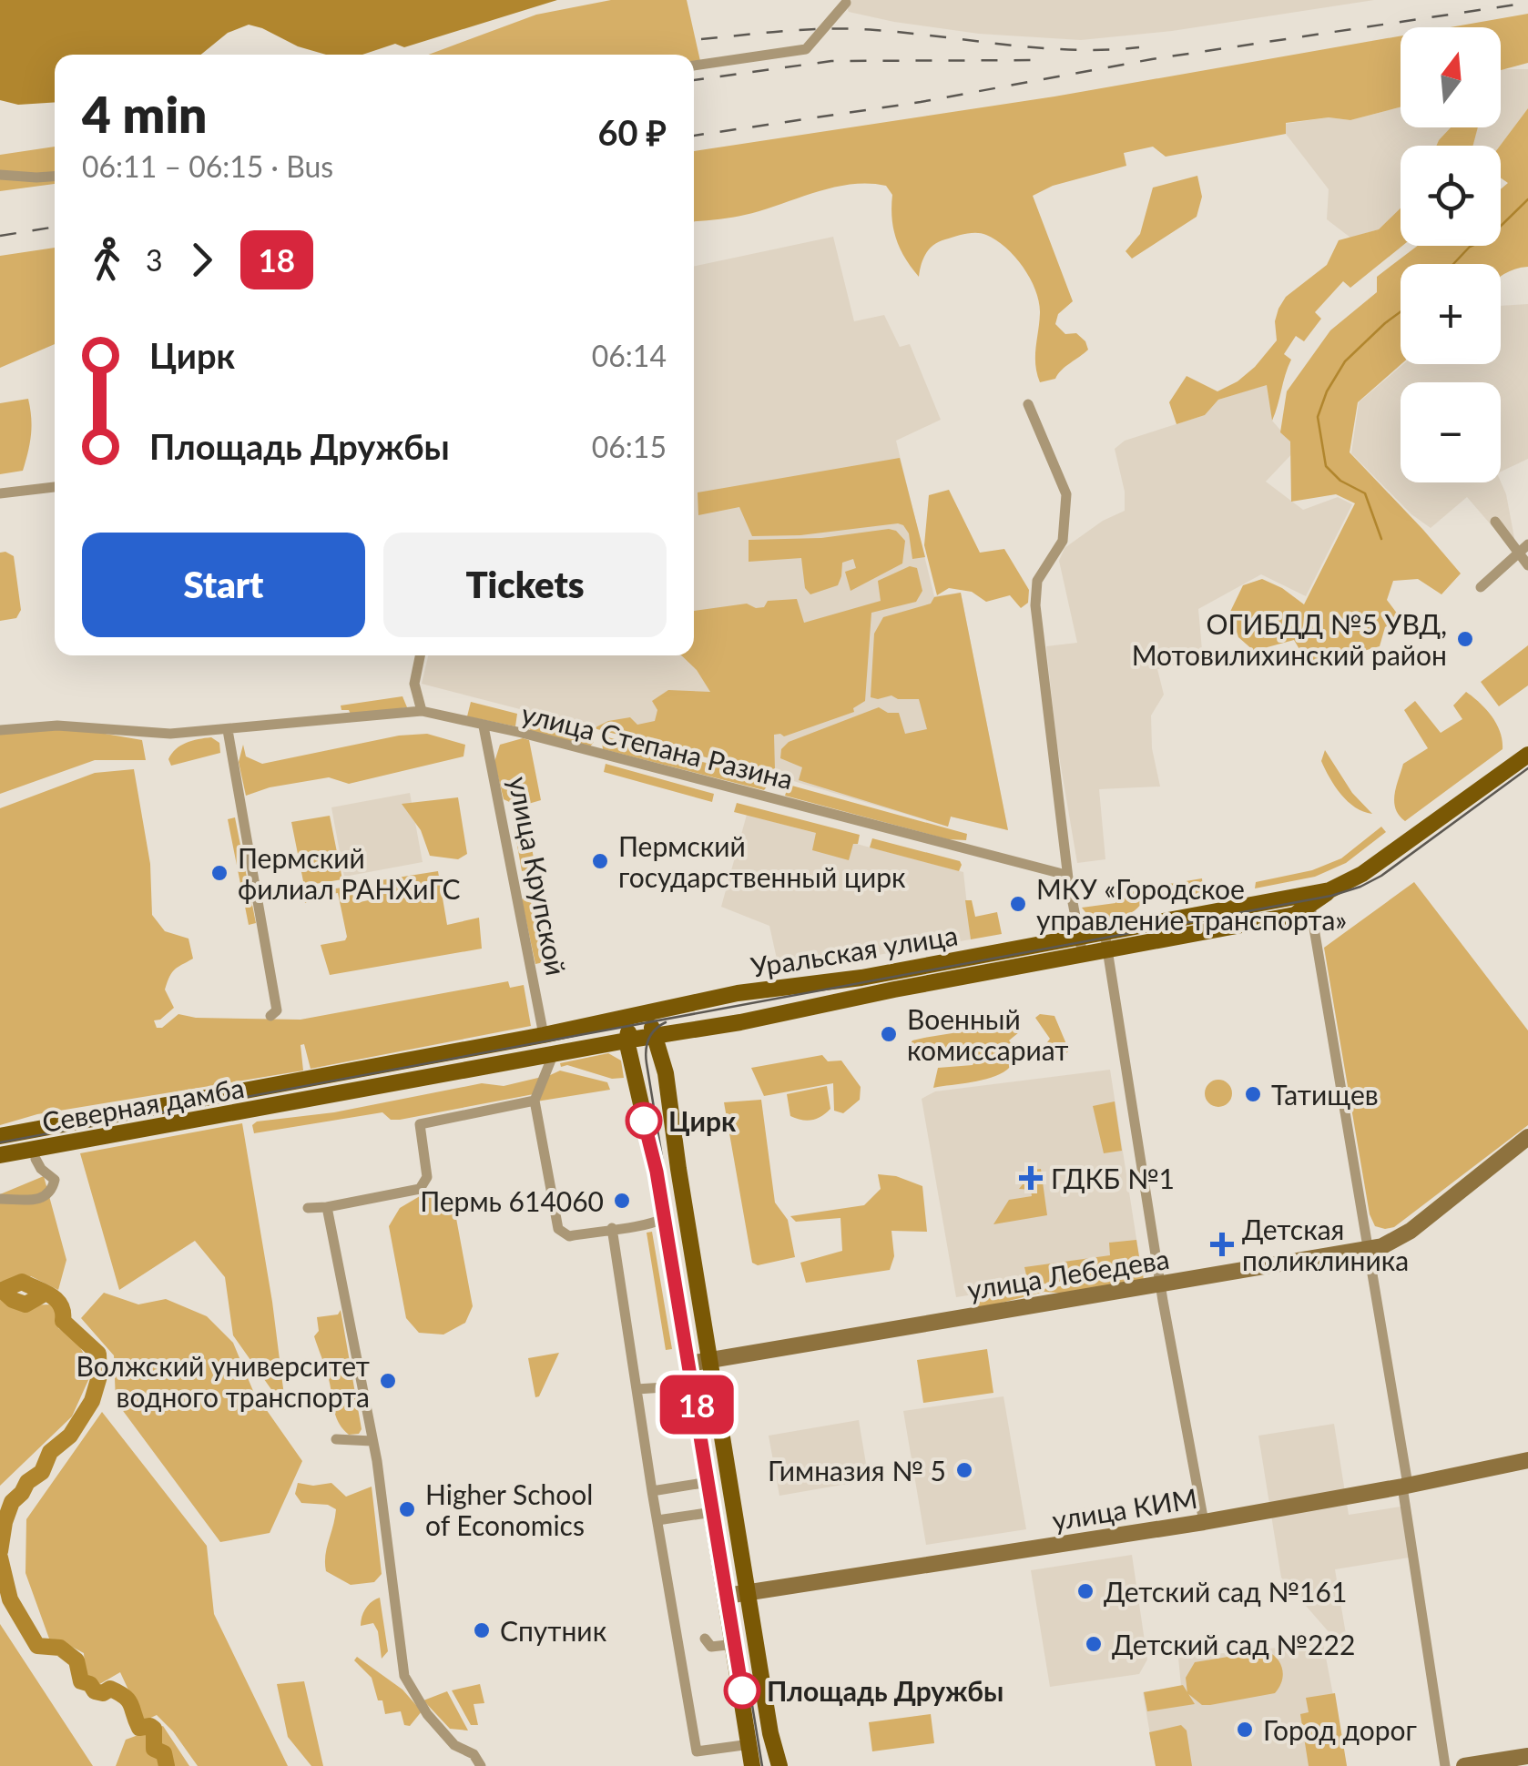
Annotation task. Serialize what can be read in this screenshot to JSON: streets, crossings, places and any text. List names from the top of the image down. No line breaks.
{"streets":{"main road":["Уральская улица","Северная дамба"],"street":["улица Степана Разина","улица Крупской","улица Лебедева","улица КИМ"]},"crossings":[["улица Степана Разина","улица Крупской"],["улица Крупской","Уральская улица"],["Уральская улица","Северная дамба"]],"places":{"other":["ОГИБДД №5 УВД, Мотовилихинский район","Пермский государственный цирк","Пермский филиал РАНХиГС","МКУ «Городское управление транспорта»","Военный комиссариат","Татищев","Цирк","Пермь 614060","Волжский университет водного транспорта","Гимназия № 5","Higher School of Economics","Детский сад №161","Спутник","Детский сад №222","Площадь Дружбы","Город дорог"],"health":["ГДКБ №1","Детская поликлиника"]},"lines":["bus line 18"],"north":"top","page":{"on_map":"18","map_buttons":["+","−"],"heading":["4 min","06:11 – 06:15 · Bus","60 ₽"],"legs":["3","18"],"list":[{"name":"Цирк","value":"06:14"},{"name":"Площадь Дружбы","value":"06:15"}],"buttons":["Start","Tickets"]}}
